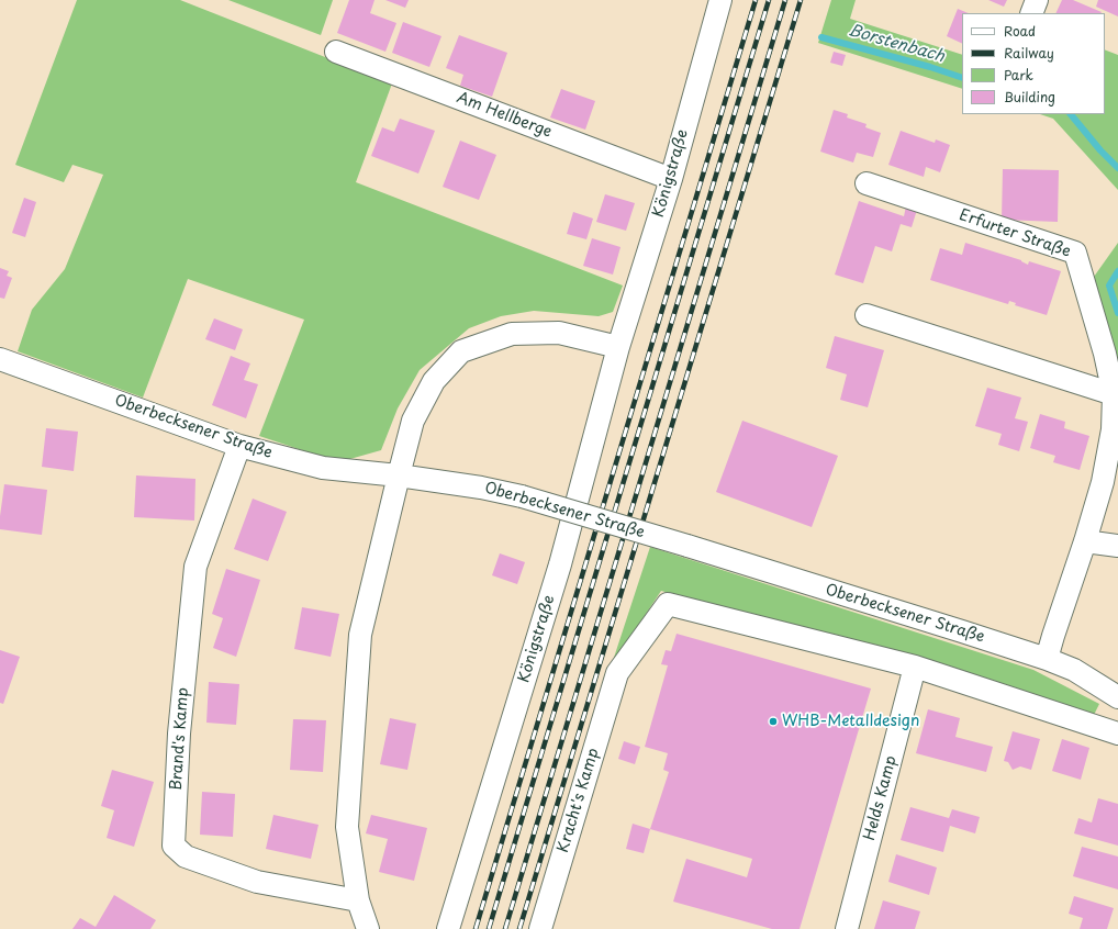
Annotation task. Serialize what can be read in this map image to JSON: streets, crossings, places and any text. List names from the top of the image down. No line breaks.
{"streets":{"street":["Am Hellberge","Königstraße","Erfurter Straße","Oberbecksener Straße","Brand's Kamp","Helds Kamp","Kracht's Kamp"]},"crossings":[["Am Hellberge","Königstraße"],["Erfurter Straße","Oberbecksener Straße"],["Oberbecksener Straße","Brand's Kamp"],["Helds Kamp","Kracht's Kamp"]],"water":["Borstenbach"],"places":["WHB-Metalldesign"],"legend":["Road","Railway","Park","Building"]}
